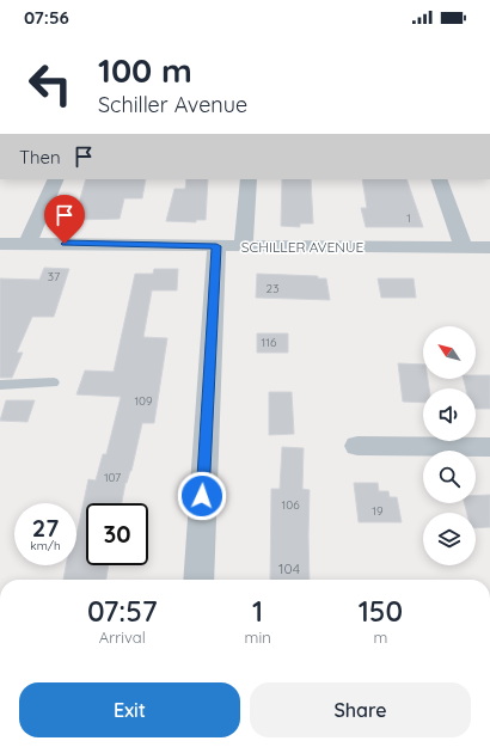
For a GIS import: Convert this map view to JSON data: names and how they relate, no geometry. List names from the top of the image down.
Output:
{
  "streets": {
    "street": ["SCHILLER AVENUE"]
  },
  "house_numbers": [
    "1",
    "37",
    "23",
    "116",
    "109",
    "107",
    "106",
    "19",
    "104"
  ],
  "north": "top left",
  "page": {
    "status": "07:56",
    "turn": ["100 m", "Schiller Avenue"],
    "then": "Then",
    "speed": "27 km/h",
    "limit": "30",
    "eta": [
      "07:57",
      "Arrival",
      "1",
      "min",
      "150",
      "m"
    ],
    "buttons": ["Exit", "Share"]
  }
}
